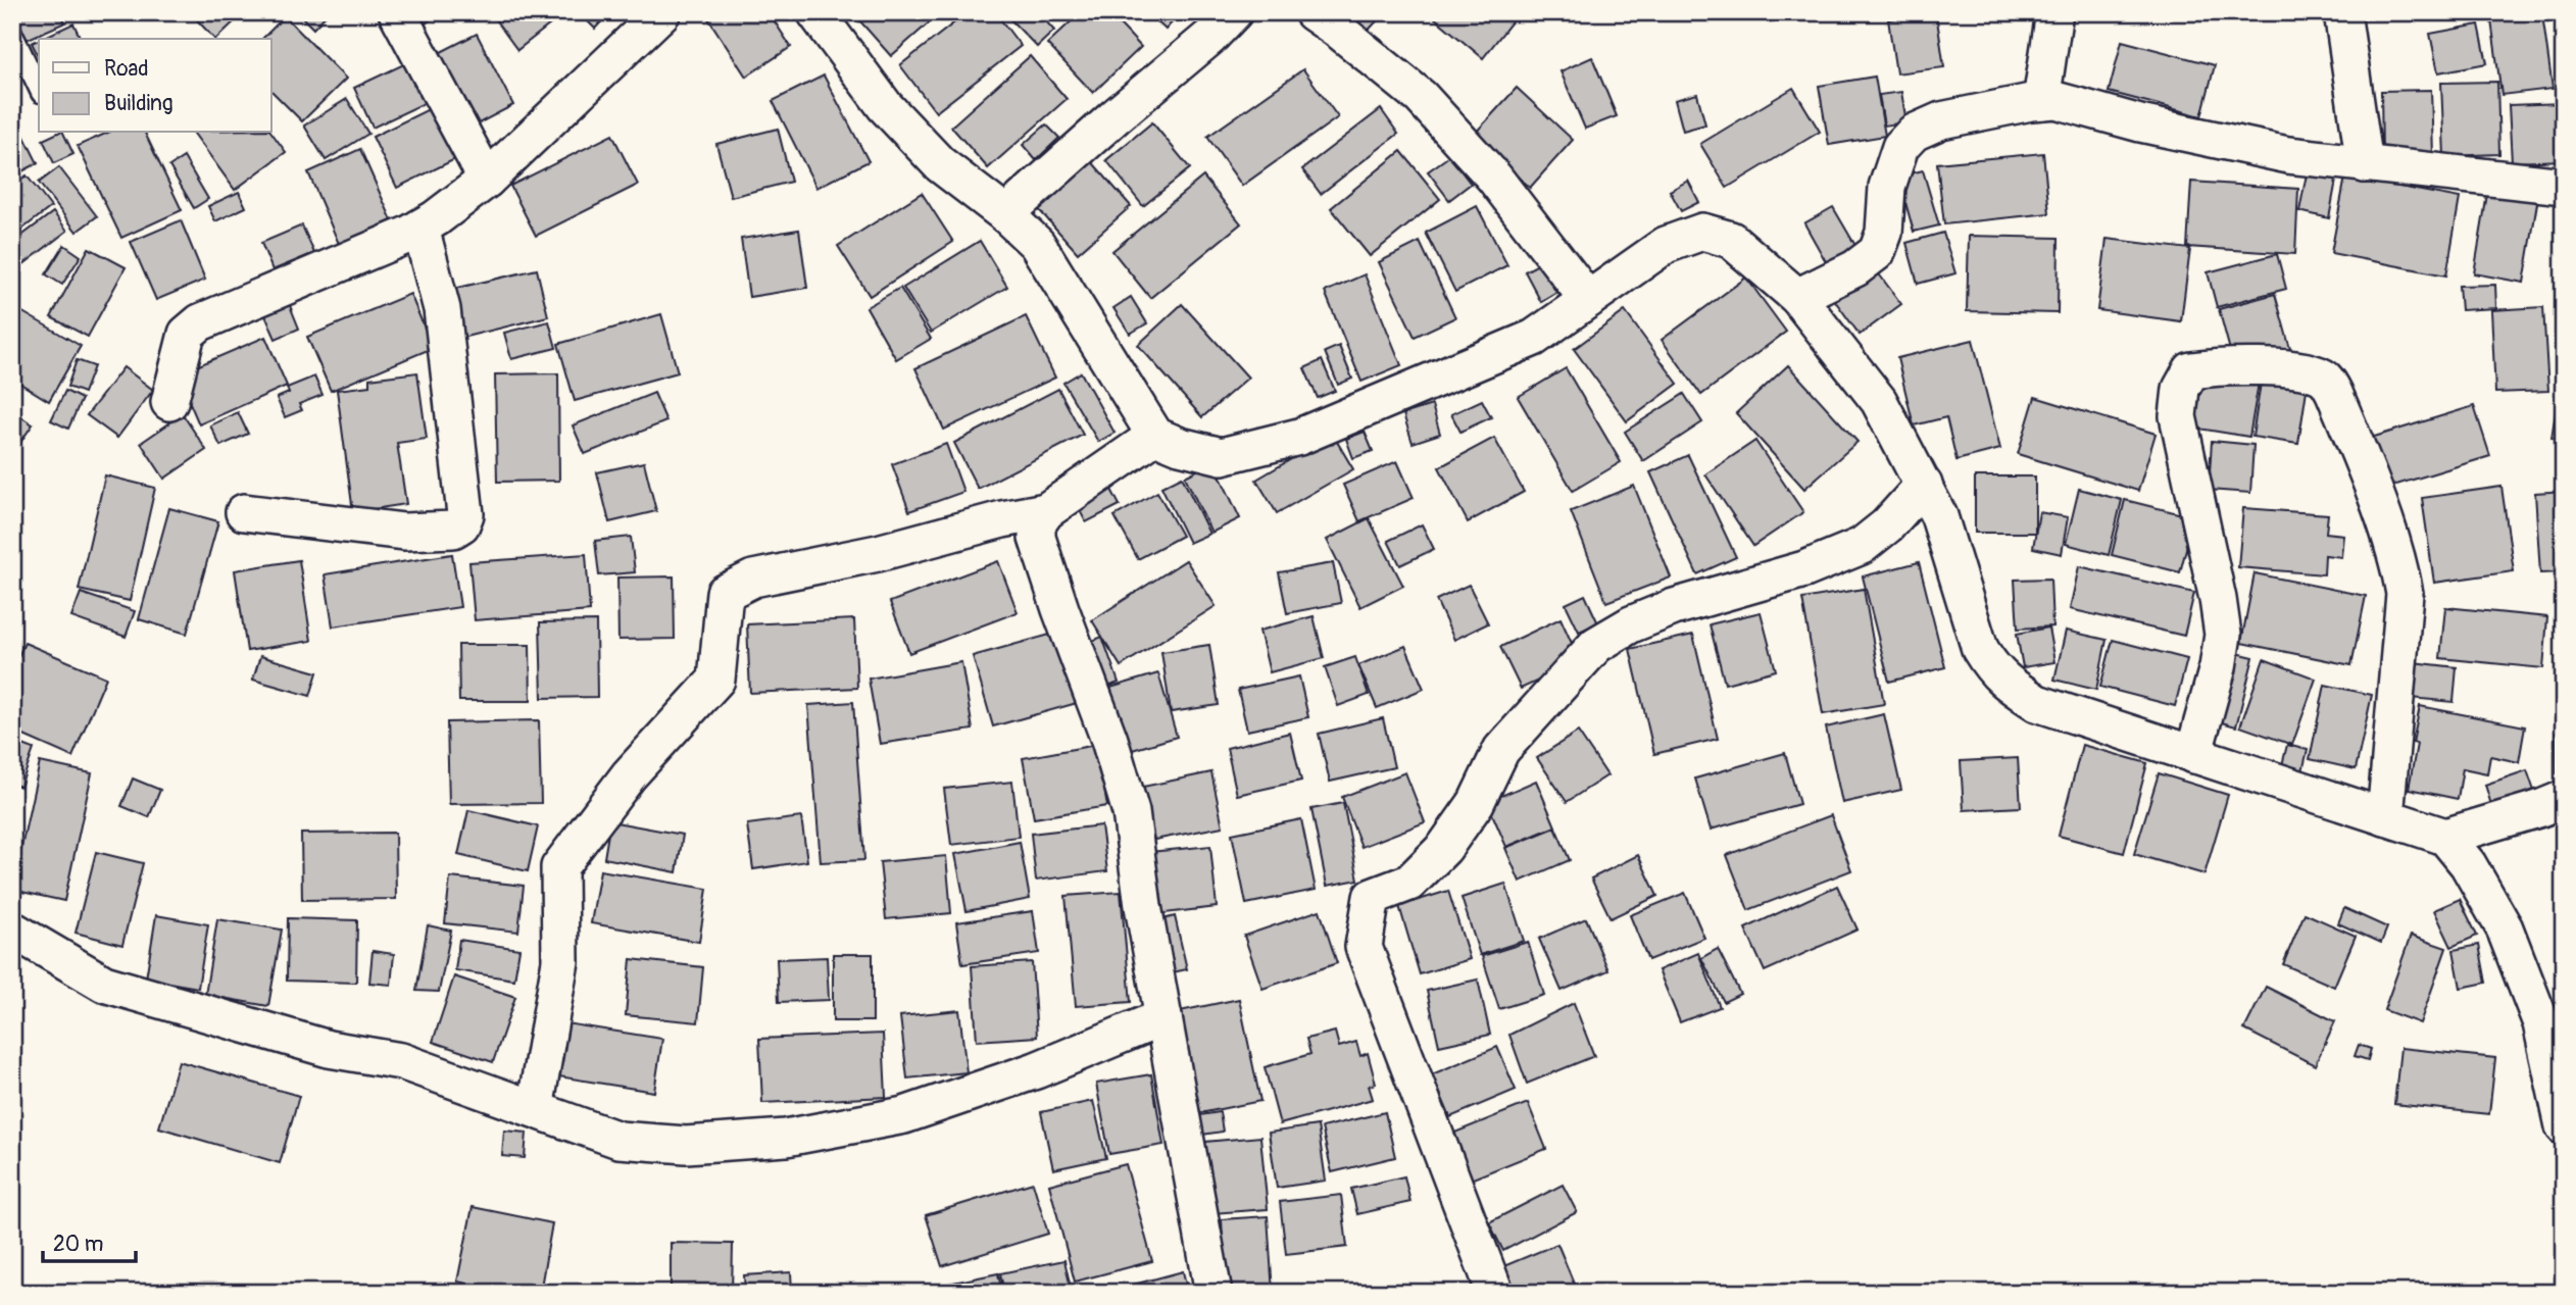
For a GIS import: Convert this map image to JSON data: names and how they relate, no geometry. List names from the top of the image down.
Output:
{
  "legend": ["Road", "Building"],
  "scale_bar": "20 m"
}
